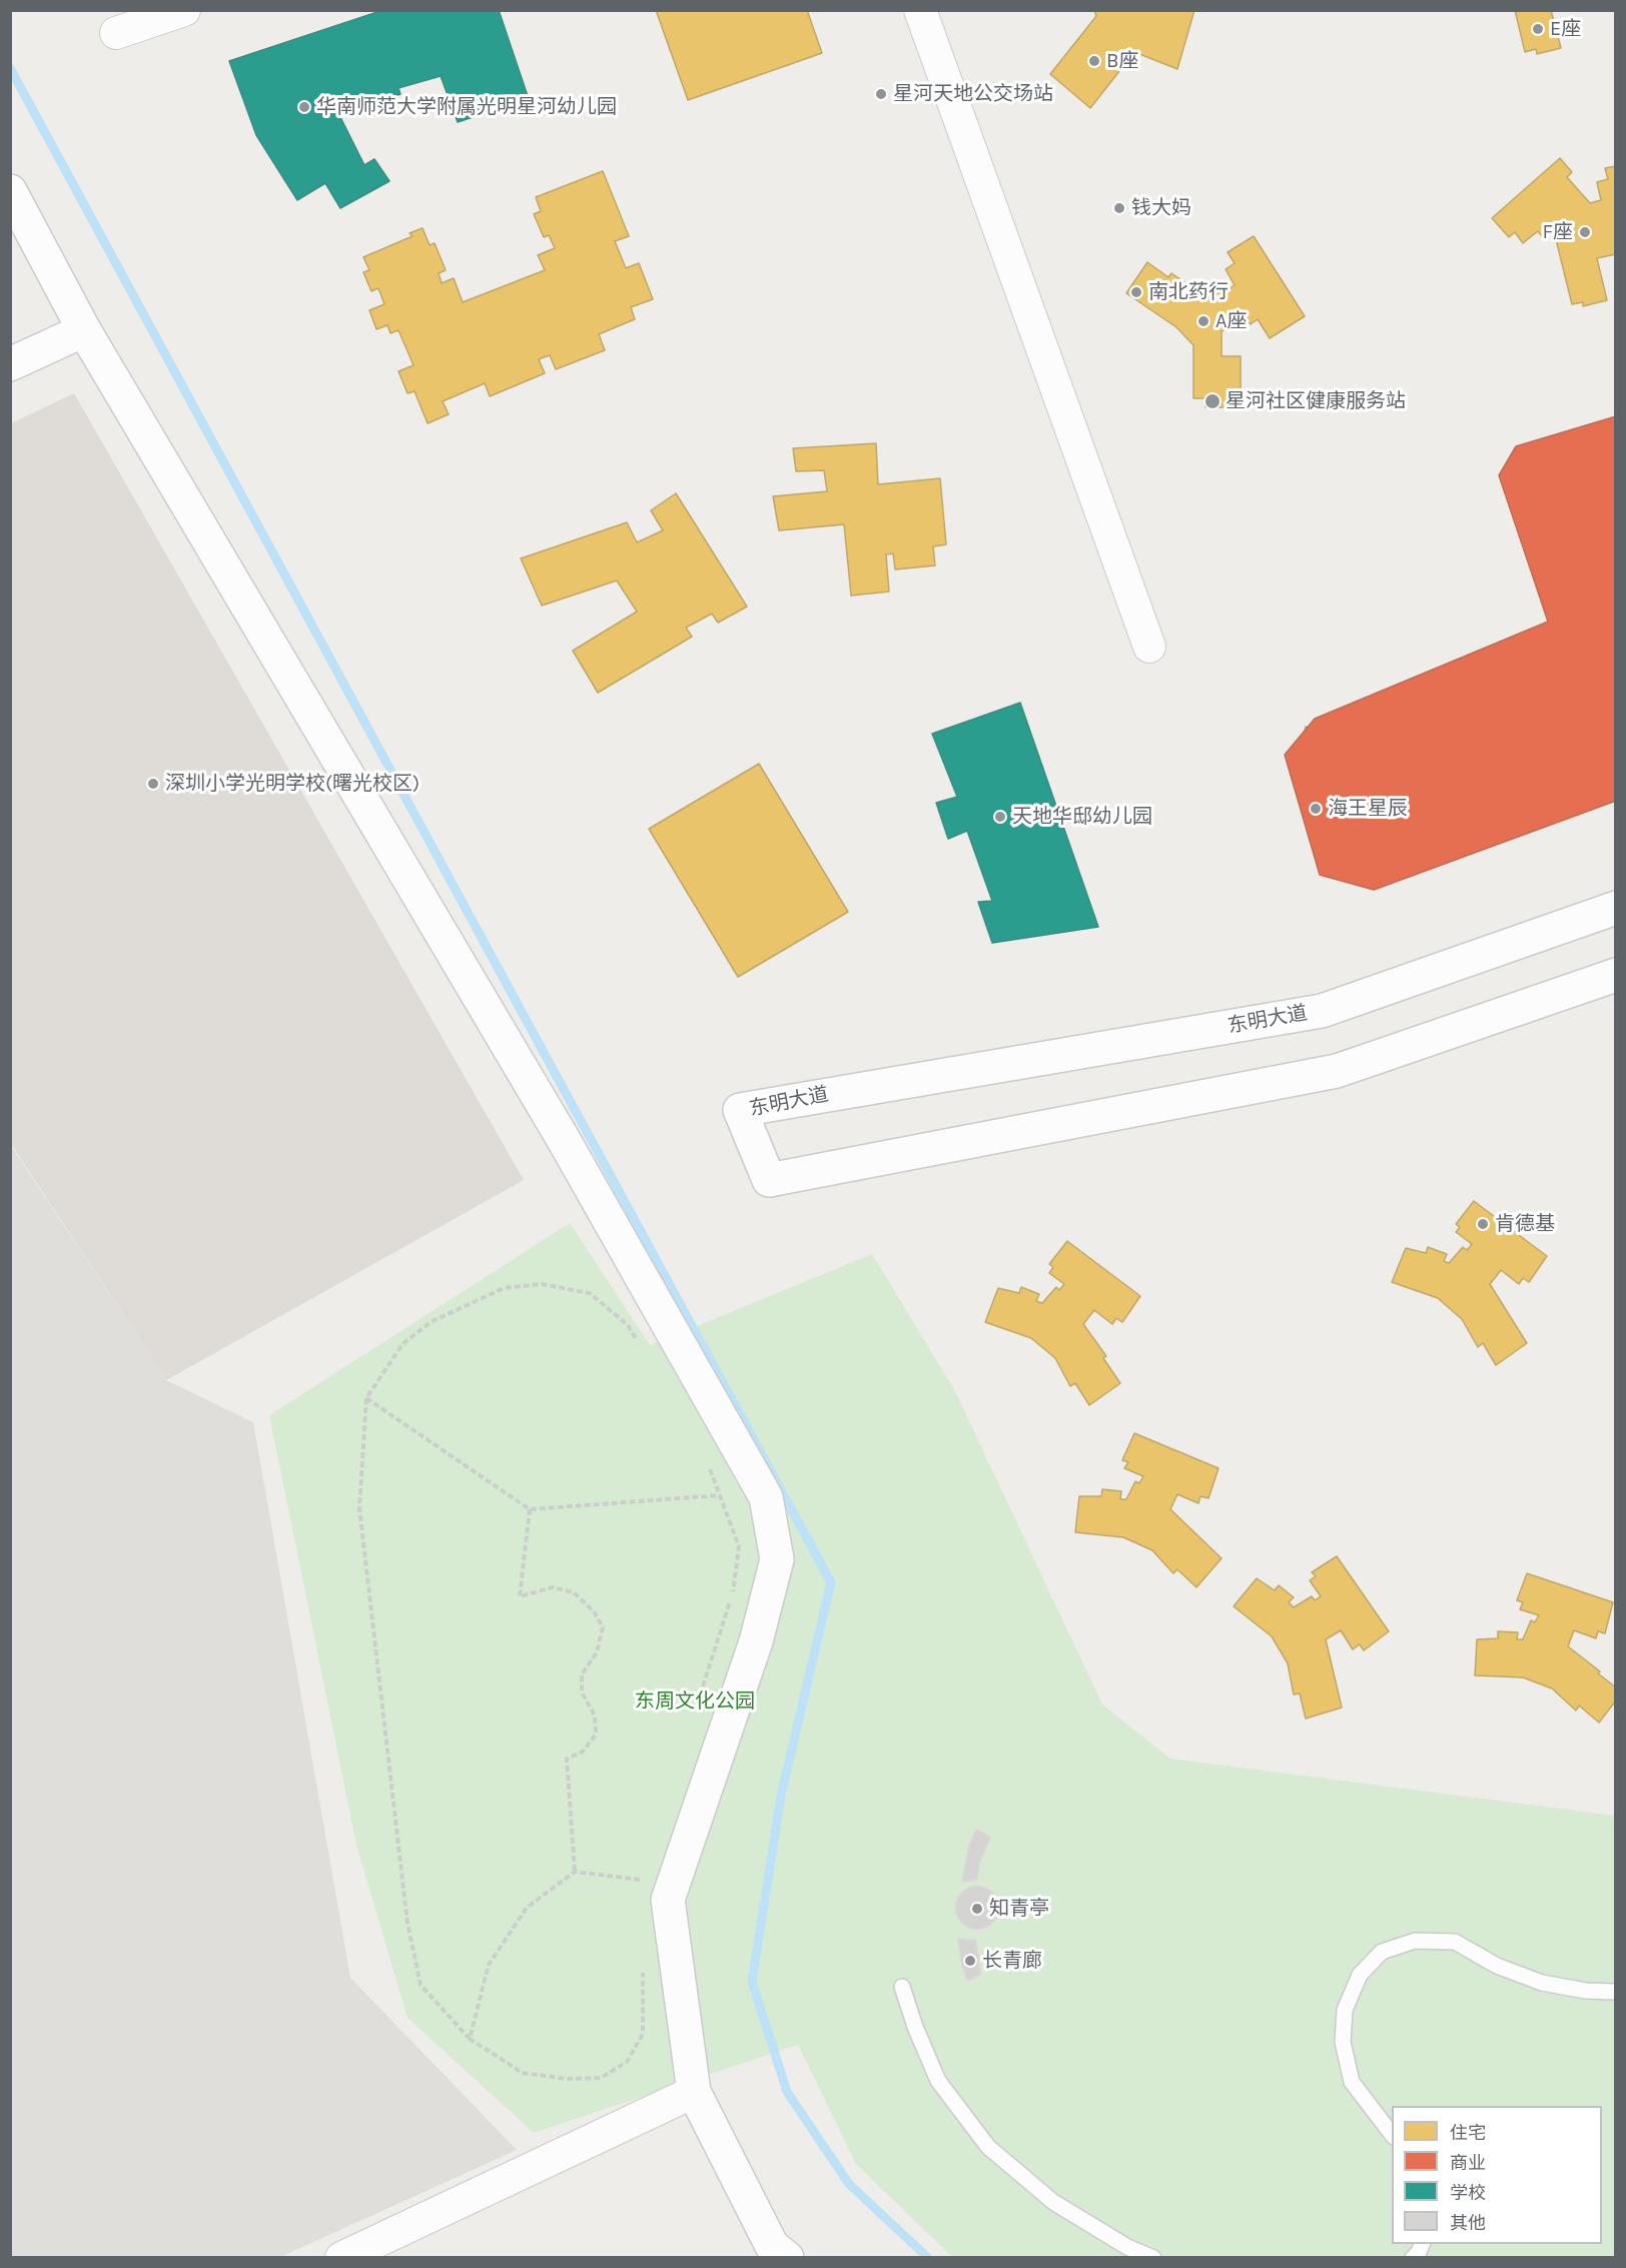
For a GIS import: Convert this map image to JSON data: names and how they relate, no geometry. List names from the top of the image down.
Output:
{
  "streets": {
    "street": ["东明大道"]
  },
  "parks": ["东周文化公园"],
  "places": [
    "E座",
    "B座",
    "星河天地公交场站",
    "华南师范大学附属光明星河幼儿园",
    "钱大妈",
    "F座",
    "南北药行",
    "A座",
    "星河社区健康服务站",
    "深圳小学光明学校(曙光校区)",
    "海王星辰",
    "天地华邸幼儿园",
    "肯德基",
    "知青亭",
    "长青廊"
  ],
  "legend": [
    "住宅",
    "商业",
    "学校",
    "其他"
  ]
}
